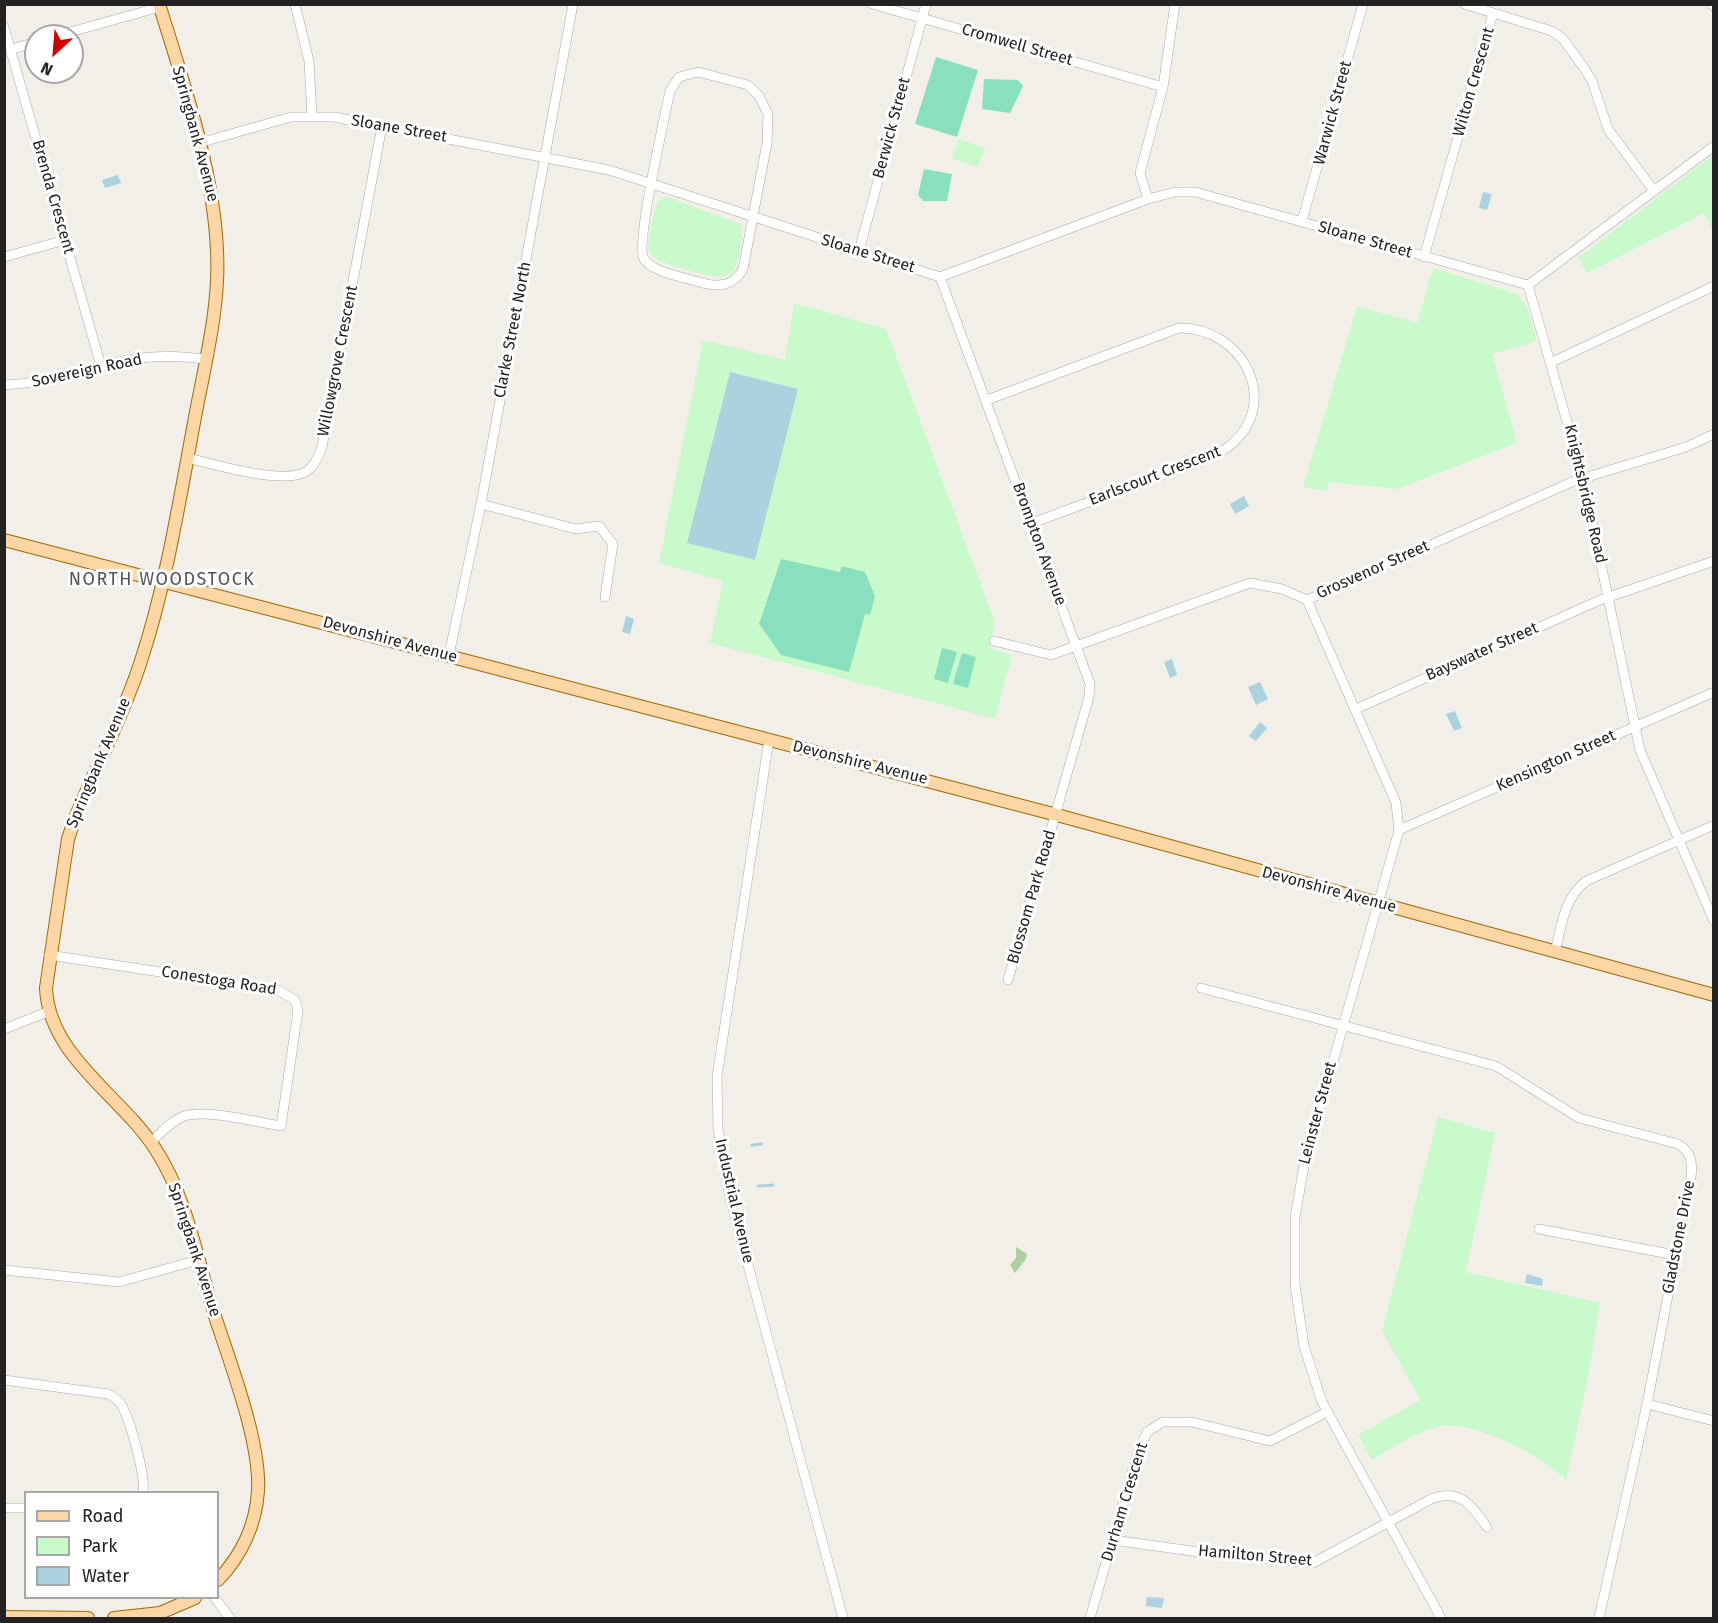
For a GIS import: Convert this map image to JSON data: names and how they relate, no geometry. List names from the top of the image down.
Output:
{
  "streets": {
    "main road": ["Springbank Avenue", "Devonshire Avenue"],
    "street": [
      "Cromwell Street",
      "Wilton Crescent",
      "Warwick Street",
      "Berwick Street",
      "Sloane Street",
      "Brenda Crescent",
      "Clarke Street North",
      "Willowgrove Crescent",
      "Sovereign Road",
      "Earlscourt Crescent",
      "Knightsbridge Road",
      "Brompton Avenue",
      "Grosvenor Street",
      "Bayswater Street",
      "Kensington Street",
      "Blossom Park Road",
      "Conestoga Road",
      "Leinster Street",
      "Industrial Avenue",
      "Gladstone Drive",
      "Durham Crescent",
      "Hamilton Street"
    ]
  },
  "crossings": [
    ["Cromwell Street", "Berwick Street"],
    ["Wilton Crescent", "Sloane Street"],
    ["Warwick Street", "Sloane Street"],
    ["Berwick Street", "Sloane Street"],
    ["Sloane Street", "Springbank Avenue"],
    ["Sloane Street", "Clarke Street North"],
    ["Sloane Street", "Willowgrove Crescent"],
    ["Sloane Street", "Knightsbridge Road"],
    ["Sloane Street", "Brompton Avenue"],
    ["Springbank Avenue", "Willowgrove Crescent"],
    ["Springbank Avenue", "Sovereign Road"],
    ["Springbank Avenue", "Devonshire Avenue"],
    ["Springbank Avenue", "Conestoga Road"],
    ["Brenda Crescent", "Sovereign Road"],
    ["Clarke Street North", "Devonshire Avenue"],
    ["Earlscourt Crescent", "Brompton Avenue"],
    ["Knightsbridge Road", "Grosvenor Street"],
    ["Knightsbridge Road", "Bayswater Street"],
    ["Knightsbridge Road", "Kensington Street"],
    ["Brompton Avenue", "Grosvenor Street"],
    ["Brompton Avenue", "Devonshire Avenue"],
    ["Brompton Avenue", "Blossom Park Road"],
    ["Grosvenor Street", "Leinster Street"],
    ["Devonshire Avenue", "Blossom Park Road"],
    ["Devonshire Avenue", "Leinster Street"],
    ["Devonshire Avenue", "Industrial Avenue"],
    ["Bayswater Street", "Leinster Street"],
    ["Kensington Street", "Leinster Street"],
    ["Leinster Street", "Gladstone Drive"],
    ["Leinster Street", "Durham Crescent"],
    ["Leinster Street", "Hamilton Street"],
    ["Durham Crescent", "Hamilton Street"]
  ],
  "districts": ["NORTH WOODSTOCK"],
  "legend": ["Road", "Park", "Water"],
  "north": "bottom left"
}
